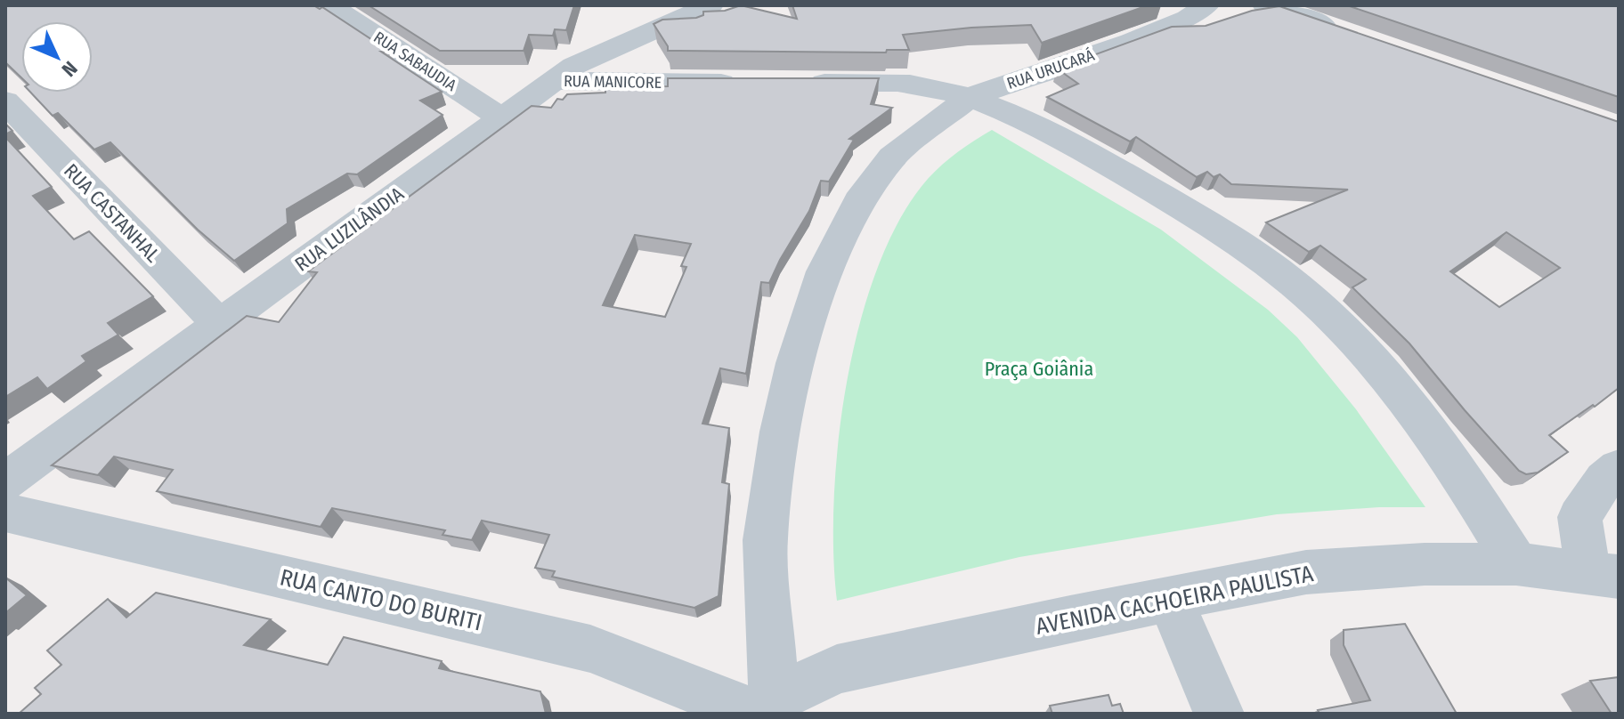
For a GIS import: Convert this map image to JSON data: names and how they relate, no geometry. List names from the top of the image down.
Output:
{
  "streets": {
    "street": [
      "RUA SABAUDIA",
      "RUA URUCARÁ",
      "RUA MANICORE",
      "RUA CASTANHAL",
      "RUA LUZILÂNDIA",
      "RUA CANTO DO BURITI",
      "AVENIDA CACHOEIRA PAULISTA"
    ]
  },
  "crossings": [
    ["RUA SABAUDIA", "RUA LUZILÂNDIA"],
    ["RUA MANICORE", "RUA LUZILÂNDIA"],
    ["RUA CASTANHAL", "RUA LUZILÂNDIA"],
    ["RUA CANTO DO BURITI", "AVENIDA CACHOEIRA PAULISTA"]
  ],
  "parks": ["Praça Goiânia"],
  "north": "bottom right"
}
